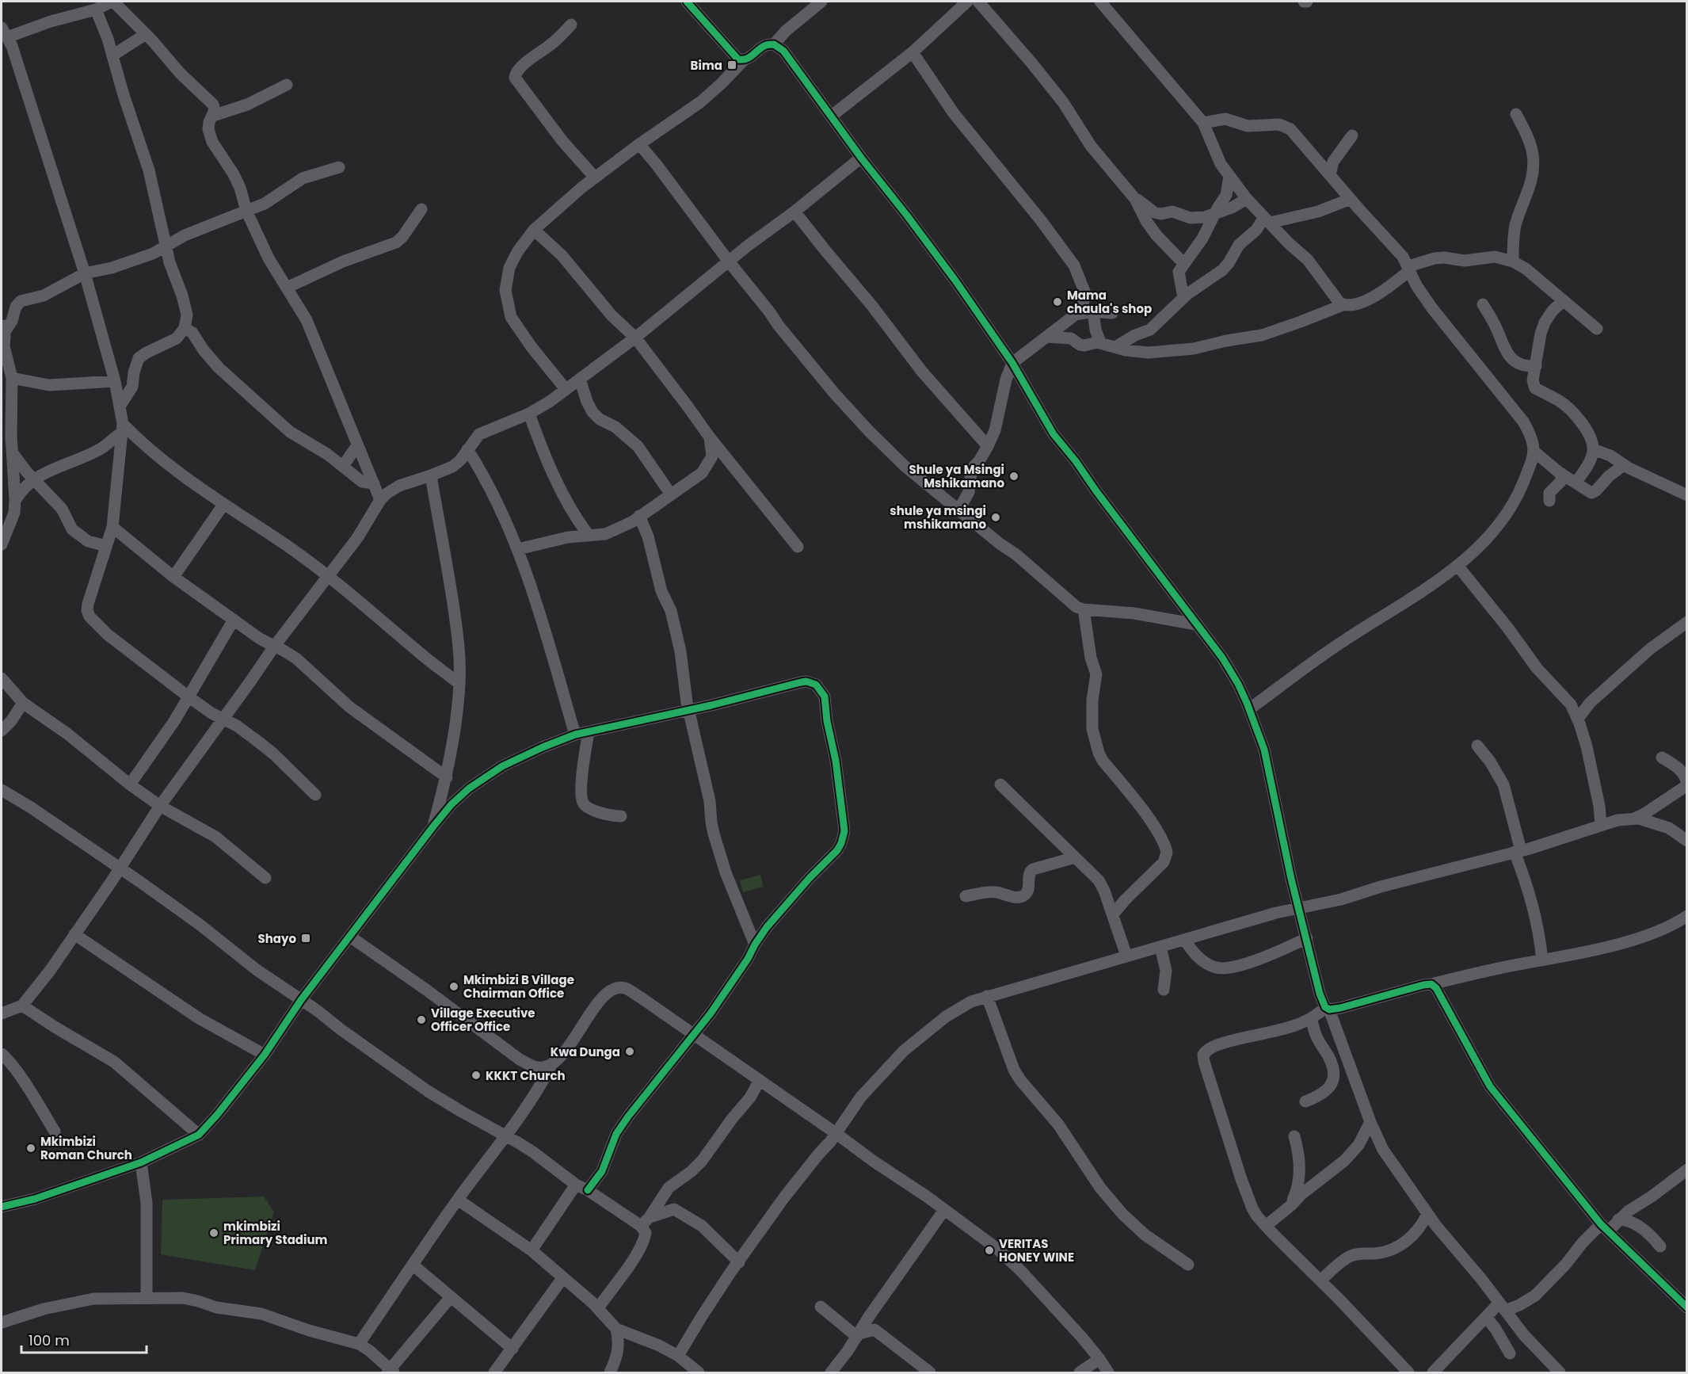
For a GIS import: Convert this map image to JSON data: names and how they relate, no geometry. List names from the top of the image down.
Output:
{
  "places": {
    "transit": ["Bima", "Shayo"],
    "other": [
      "Mama chaula's shop",
      "Shule ya Msingi Mshikamano",
      "shule ya msingi mshikamano",
      "Mkimbizi B Village Chairman Office",
      "Village Executive Officer Office",
      "Kwa Dunga",
      "KKKT Church",
      "Mkimbizi Roman Church",
      "mkimbizi Primary Stadium",
      "VERITAS HONEY WINE"
    ]
  },
  "scale_bar": "100 m"
}
